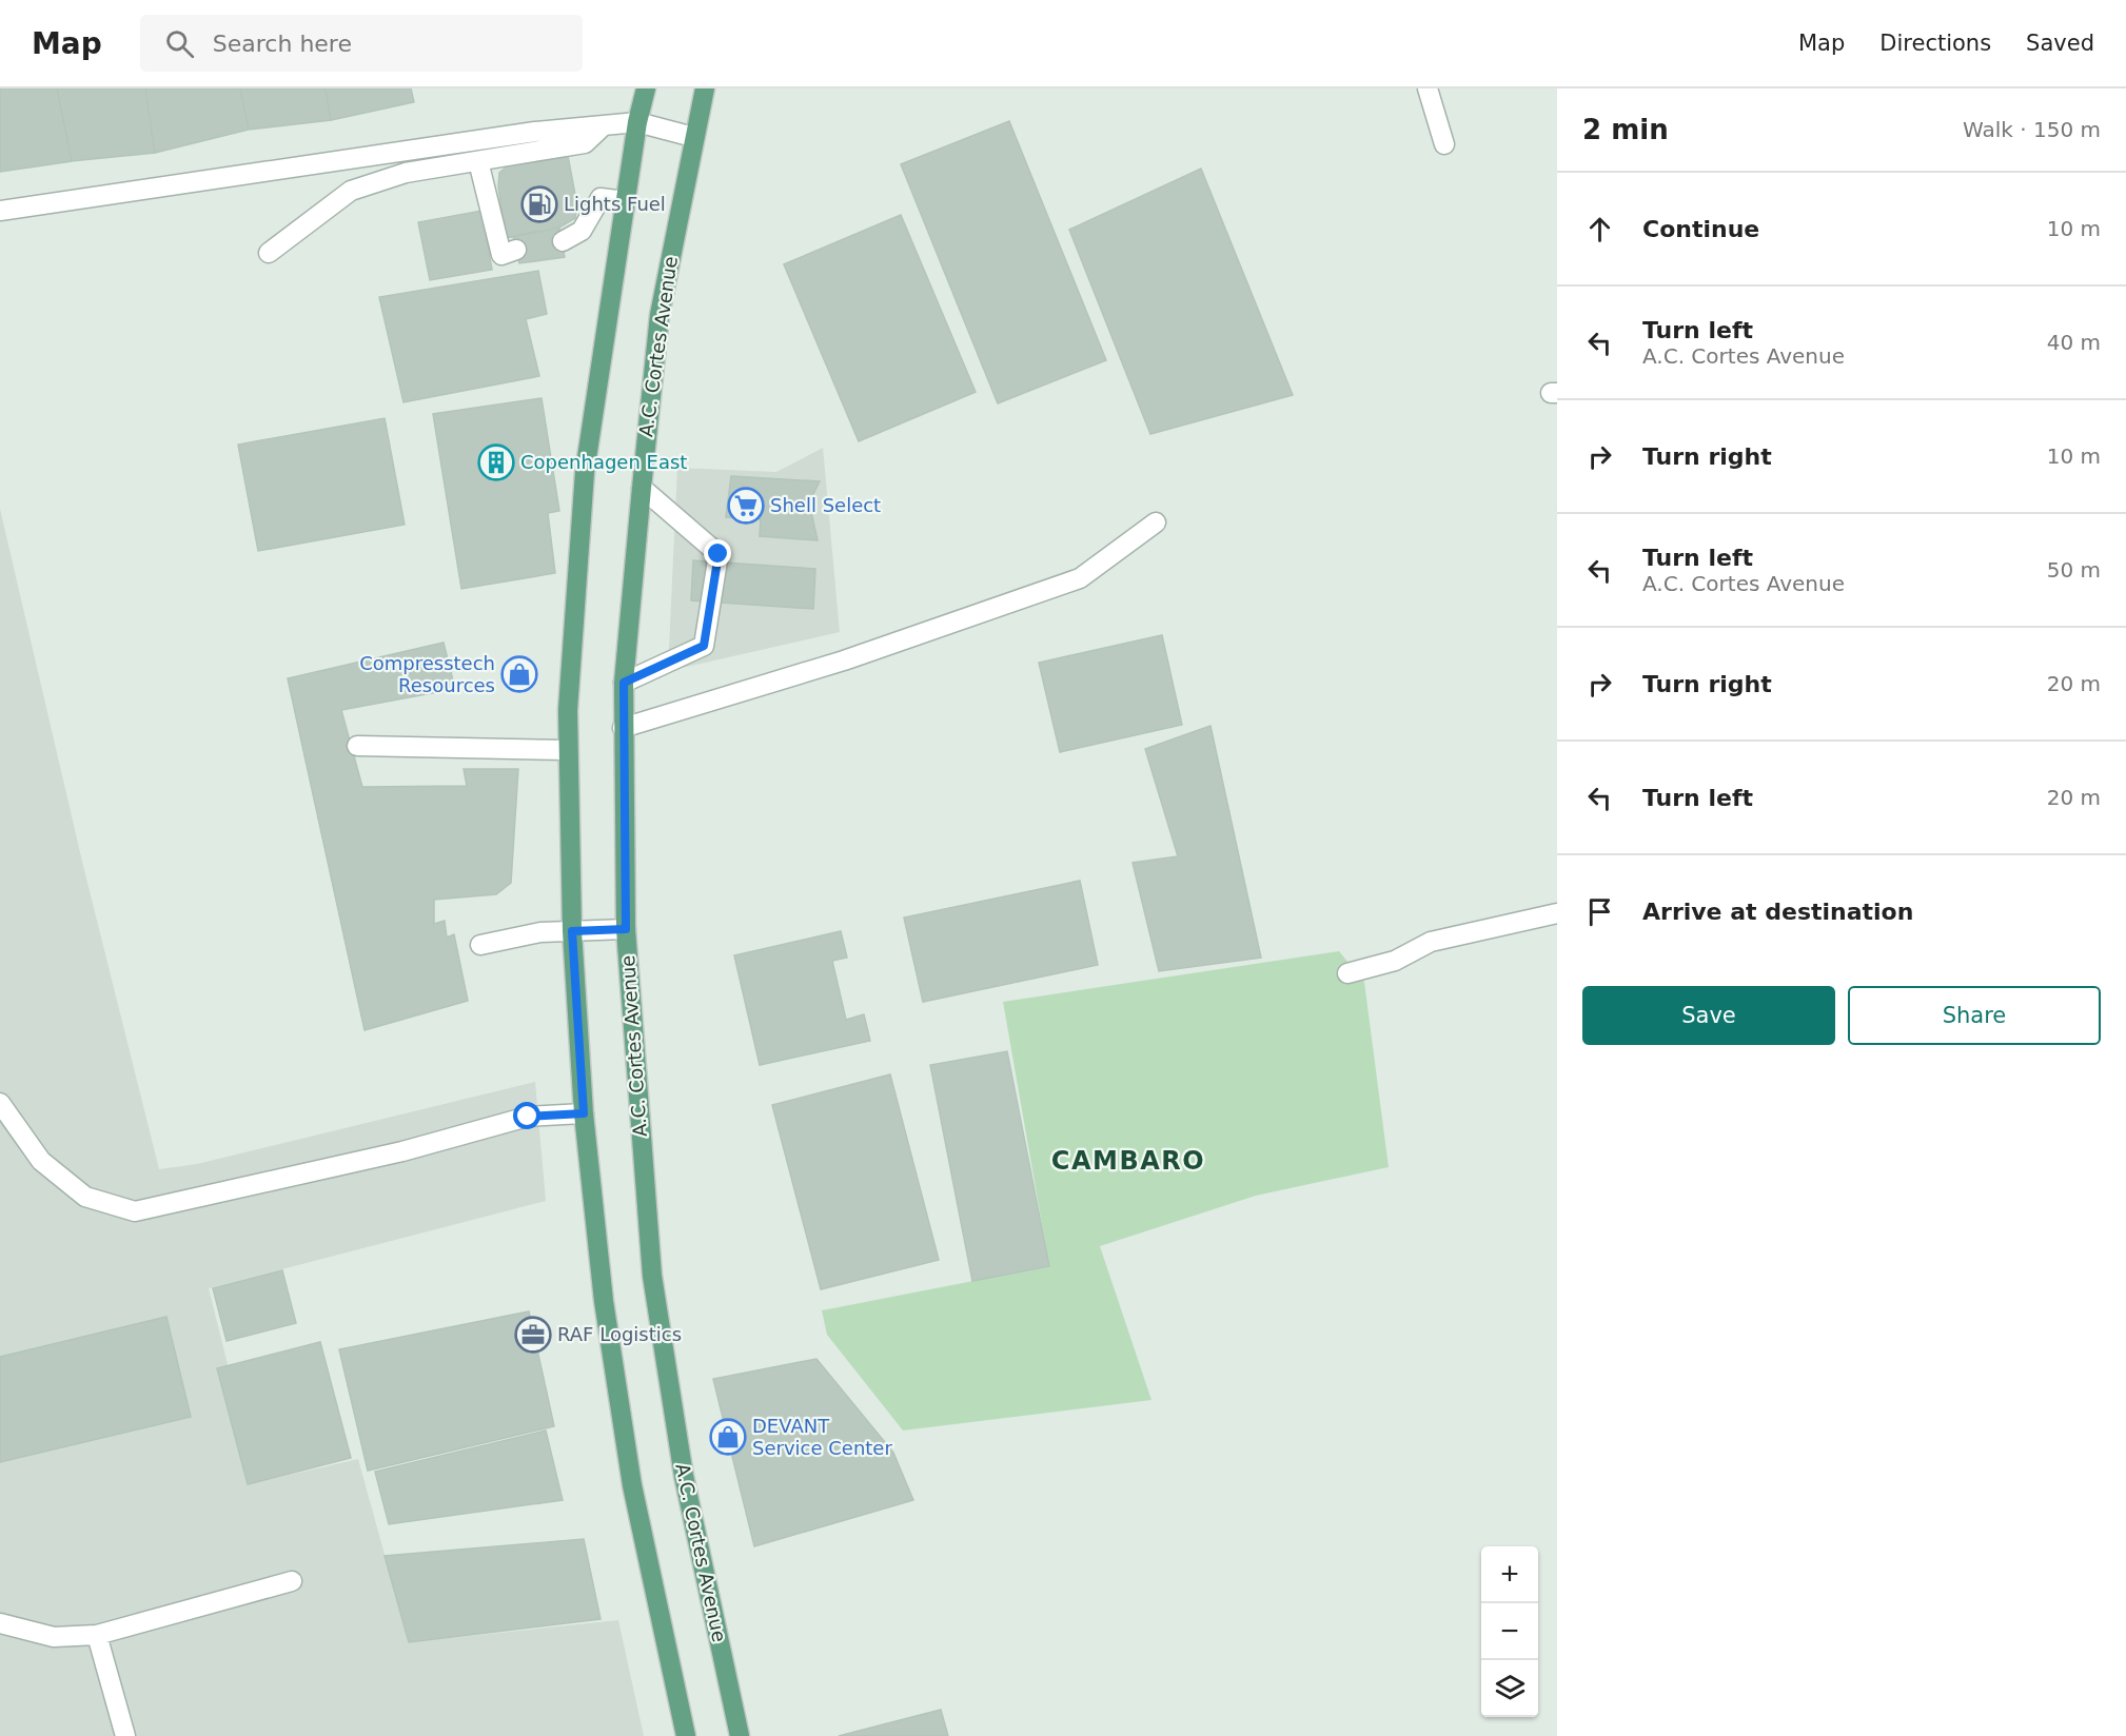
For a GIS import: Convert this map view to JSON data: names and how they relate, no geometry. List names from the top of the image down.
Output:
{
  "streets": {
    "main road": ["A.C. Cortes Avenue"]
  },
  "districts": ["CAMBARO"],
  "places": {
    "fuel station": ["Lights Fuel"],
    "building": ["Copenhagen East"],
    "supermarket": ["Shell Select"],
    "shop": ["Compresstech Resources", "DEVANT Service Center"],
    "office": ["RAF Logistics"]
  },
  "page": {
    "header": "Map",
    "search": "Search here",
    "nav": ["Map", "Directions", "Saved"],
    "heading": ["2 min", "Walk · 150 m"],
    "list": [
      ["Continue", "10 m"],
      ["Turn left", "A.C. Cortes Avenue", "40 m"],
      ["Turn right", "10 m"],
      ["Turn left", "A.C. Cortes Avenue", "50 m"],
      ["Turn right", "20 m"],
      ["Turn left", "20 m"],
      "Arrive at destination"
    ],
    "buttons": ["Save", "Share"],
    "map_buttons": ["+", "−"]
  }
}
